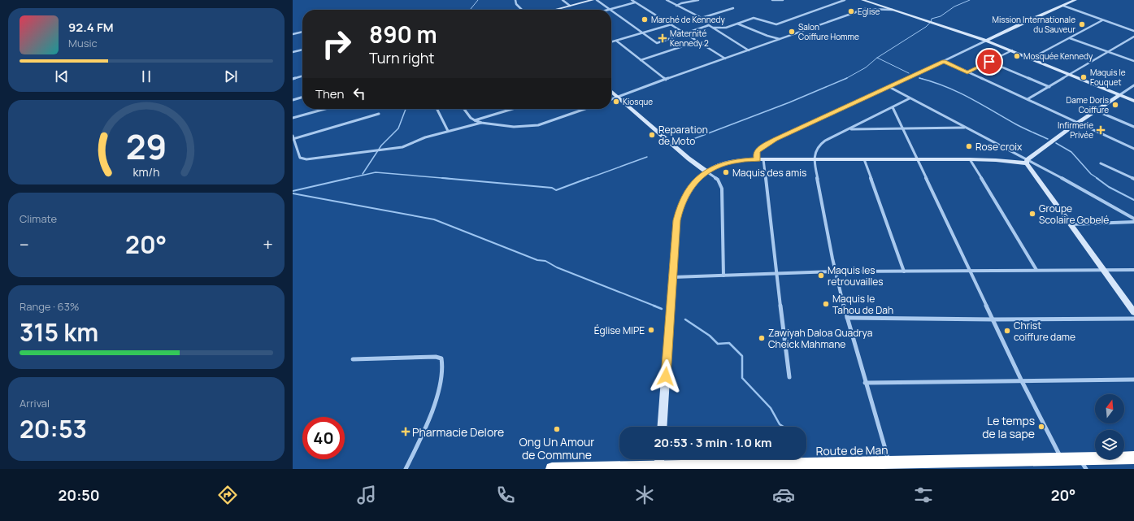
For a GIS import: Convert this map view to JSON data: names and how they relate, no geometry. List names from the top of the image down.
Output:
{
  "streets": {
    "highway": ["Route de Man"]
  },
  "places": {
    "other": [
      "Eglise",
      "Marché de Kennedy",
      "Mission Internationale du Sauveur",
      "Salon Coiffure Homme",
      "Mosquée Kennedy",
      "Maquis le Fouquet",
      "Kiosque",
      "Dame Doris Coiffure",
      "Reparation de Moto",
      "Rose croix",
      "Maquis des amis",
      "Groupe Scolaire Gobelé",
      "Maquis les retrouvailles",
      "Maquis le Tahou de Dah",
      "Église MIPE",
      "Christ coiffure dame",
      "Zawiyah Daloa Quadrya Cheick Mahmane",
      "Le temps de la sape",
      "Ong Un Amour de Commune"
    ],
    "health": ["Maternité Kennedy 2", "Infirmerie Privée", "Pharmacie Delore"]
  },
  "north": "top",
  "page": {
    "turn": ["890 m", "Turn right"],
    "song": ["92.4 FM", "Music"],
    "then": "Then",
    "tile": [
      "Climate",
      ["Range · 63%", "315 km"],
      ["Arrival", "20:53"]
    ],
    "heat": ["−", "20°", "+"],
    "limit": "40",
    "trip": "20:53 · 3 min · 1.0 km",
    "tabs": ["20:50", "20°"],
    "gauge": ["29", "km/h"]
  }
}
